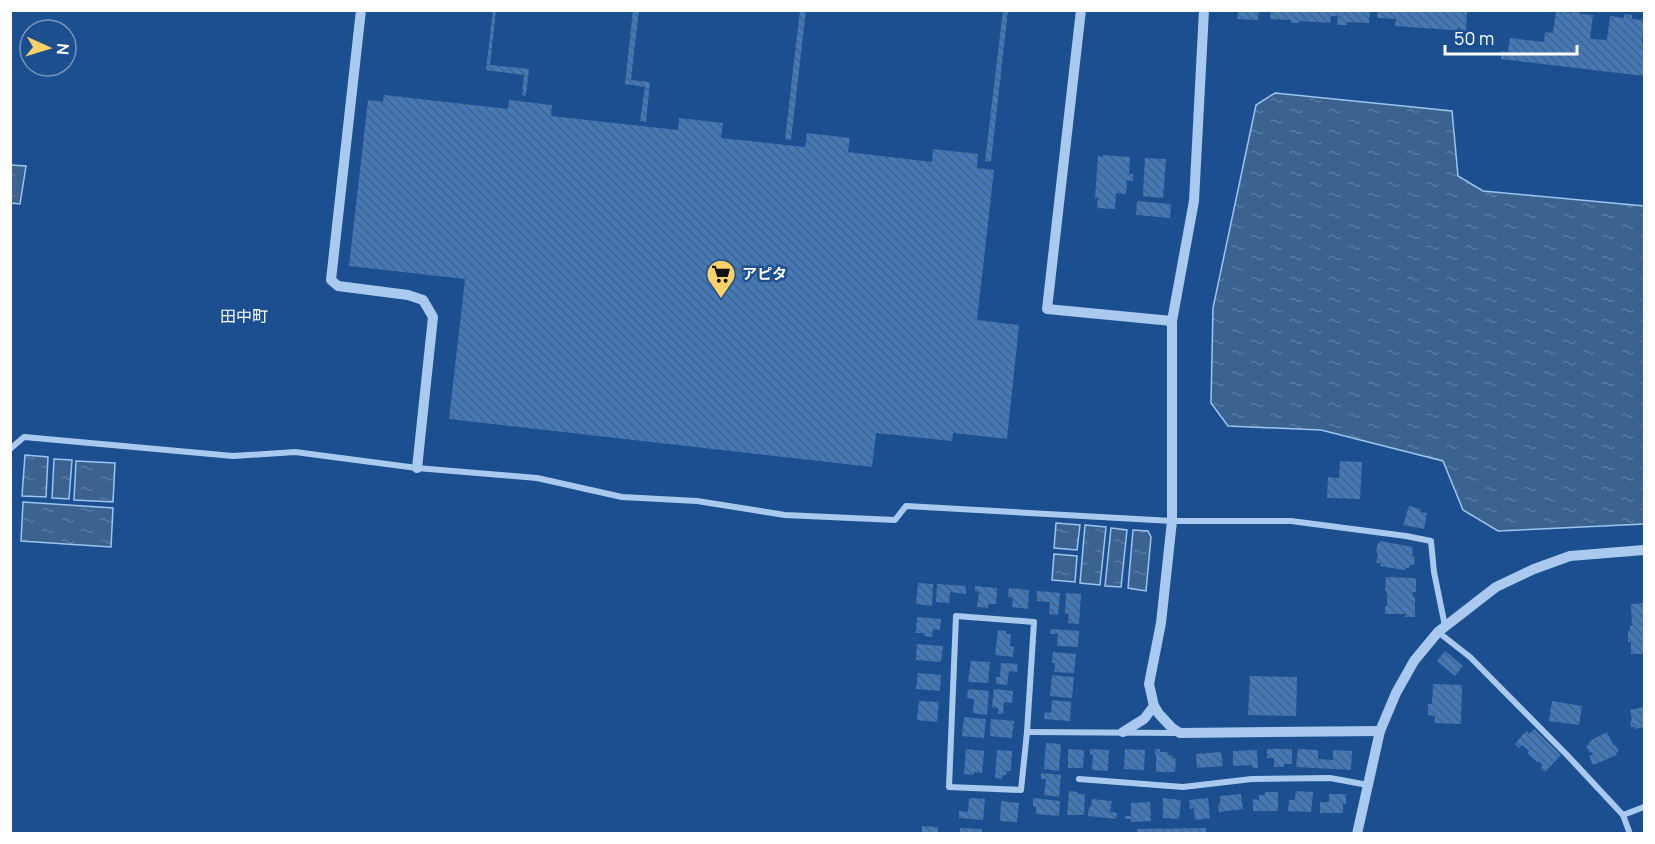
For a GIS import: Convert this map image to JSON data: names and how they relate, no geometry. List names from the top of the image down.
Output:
{
  "districts": ["田中町"],
  "places": {
    "supermarket": ["アピタ"]
  },
  "scale_bar": "50 m",
  "north": "right"
}
